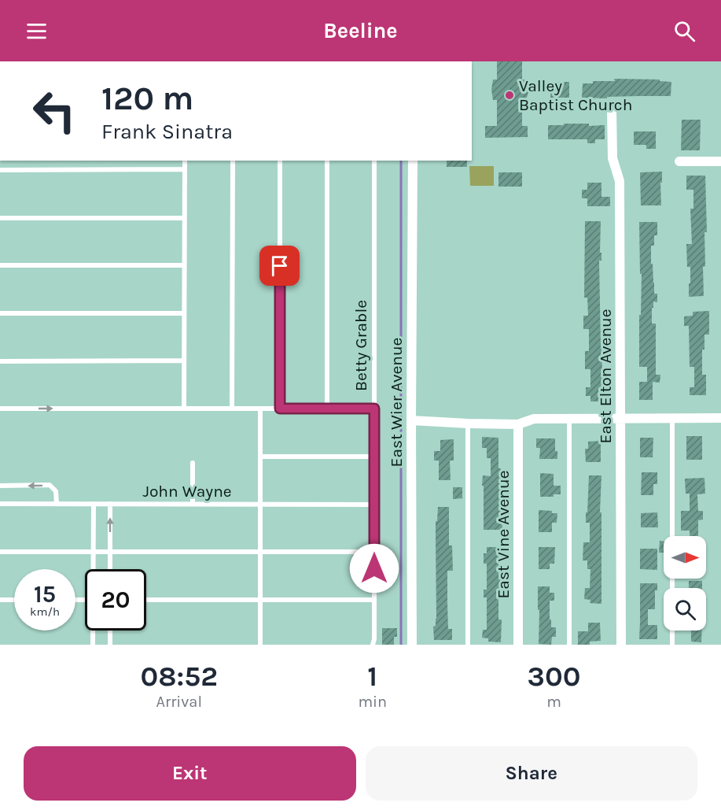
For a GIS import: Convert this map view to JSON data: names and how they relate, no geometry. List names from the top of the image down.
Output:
{
  "streets": {
    "street": ["East Elton Avenue", "East Wier Avenue", "East Vine Avenue"],
    "lane": ["Betty Grable", "John Wayne"]
  },
  "crossings": [
    ["Betty Grable", "John Wayne"]
  ],
  "places": ["Valley Baptist Church"],
  "north": "right",
  "page": {
    "header": "Beeline",
    "turn": ["120 m", "Frank Sinatra"],
    "speed": "15 km/h",
    "limit": "20",
    "eta": [
      "08:52",
      "Arrival",
      "1",
      "min",
      "300",
      "m"
    ],
    "buttons": ["Exit", "Share"]
  }
}
